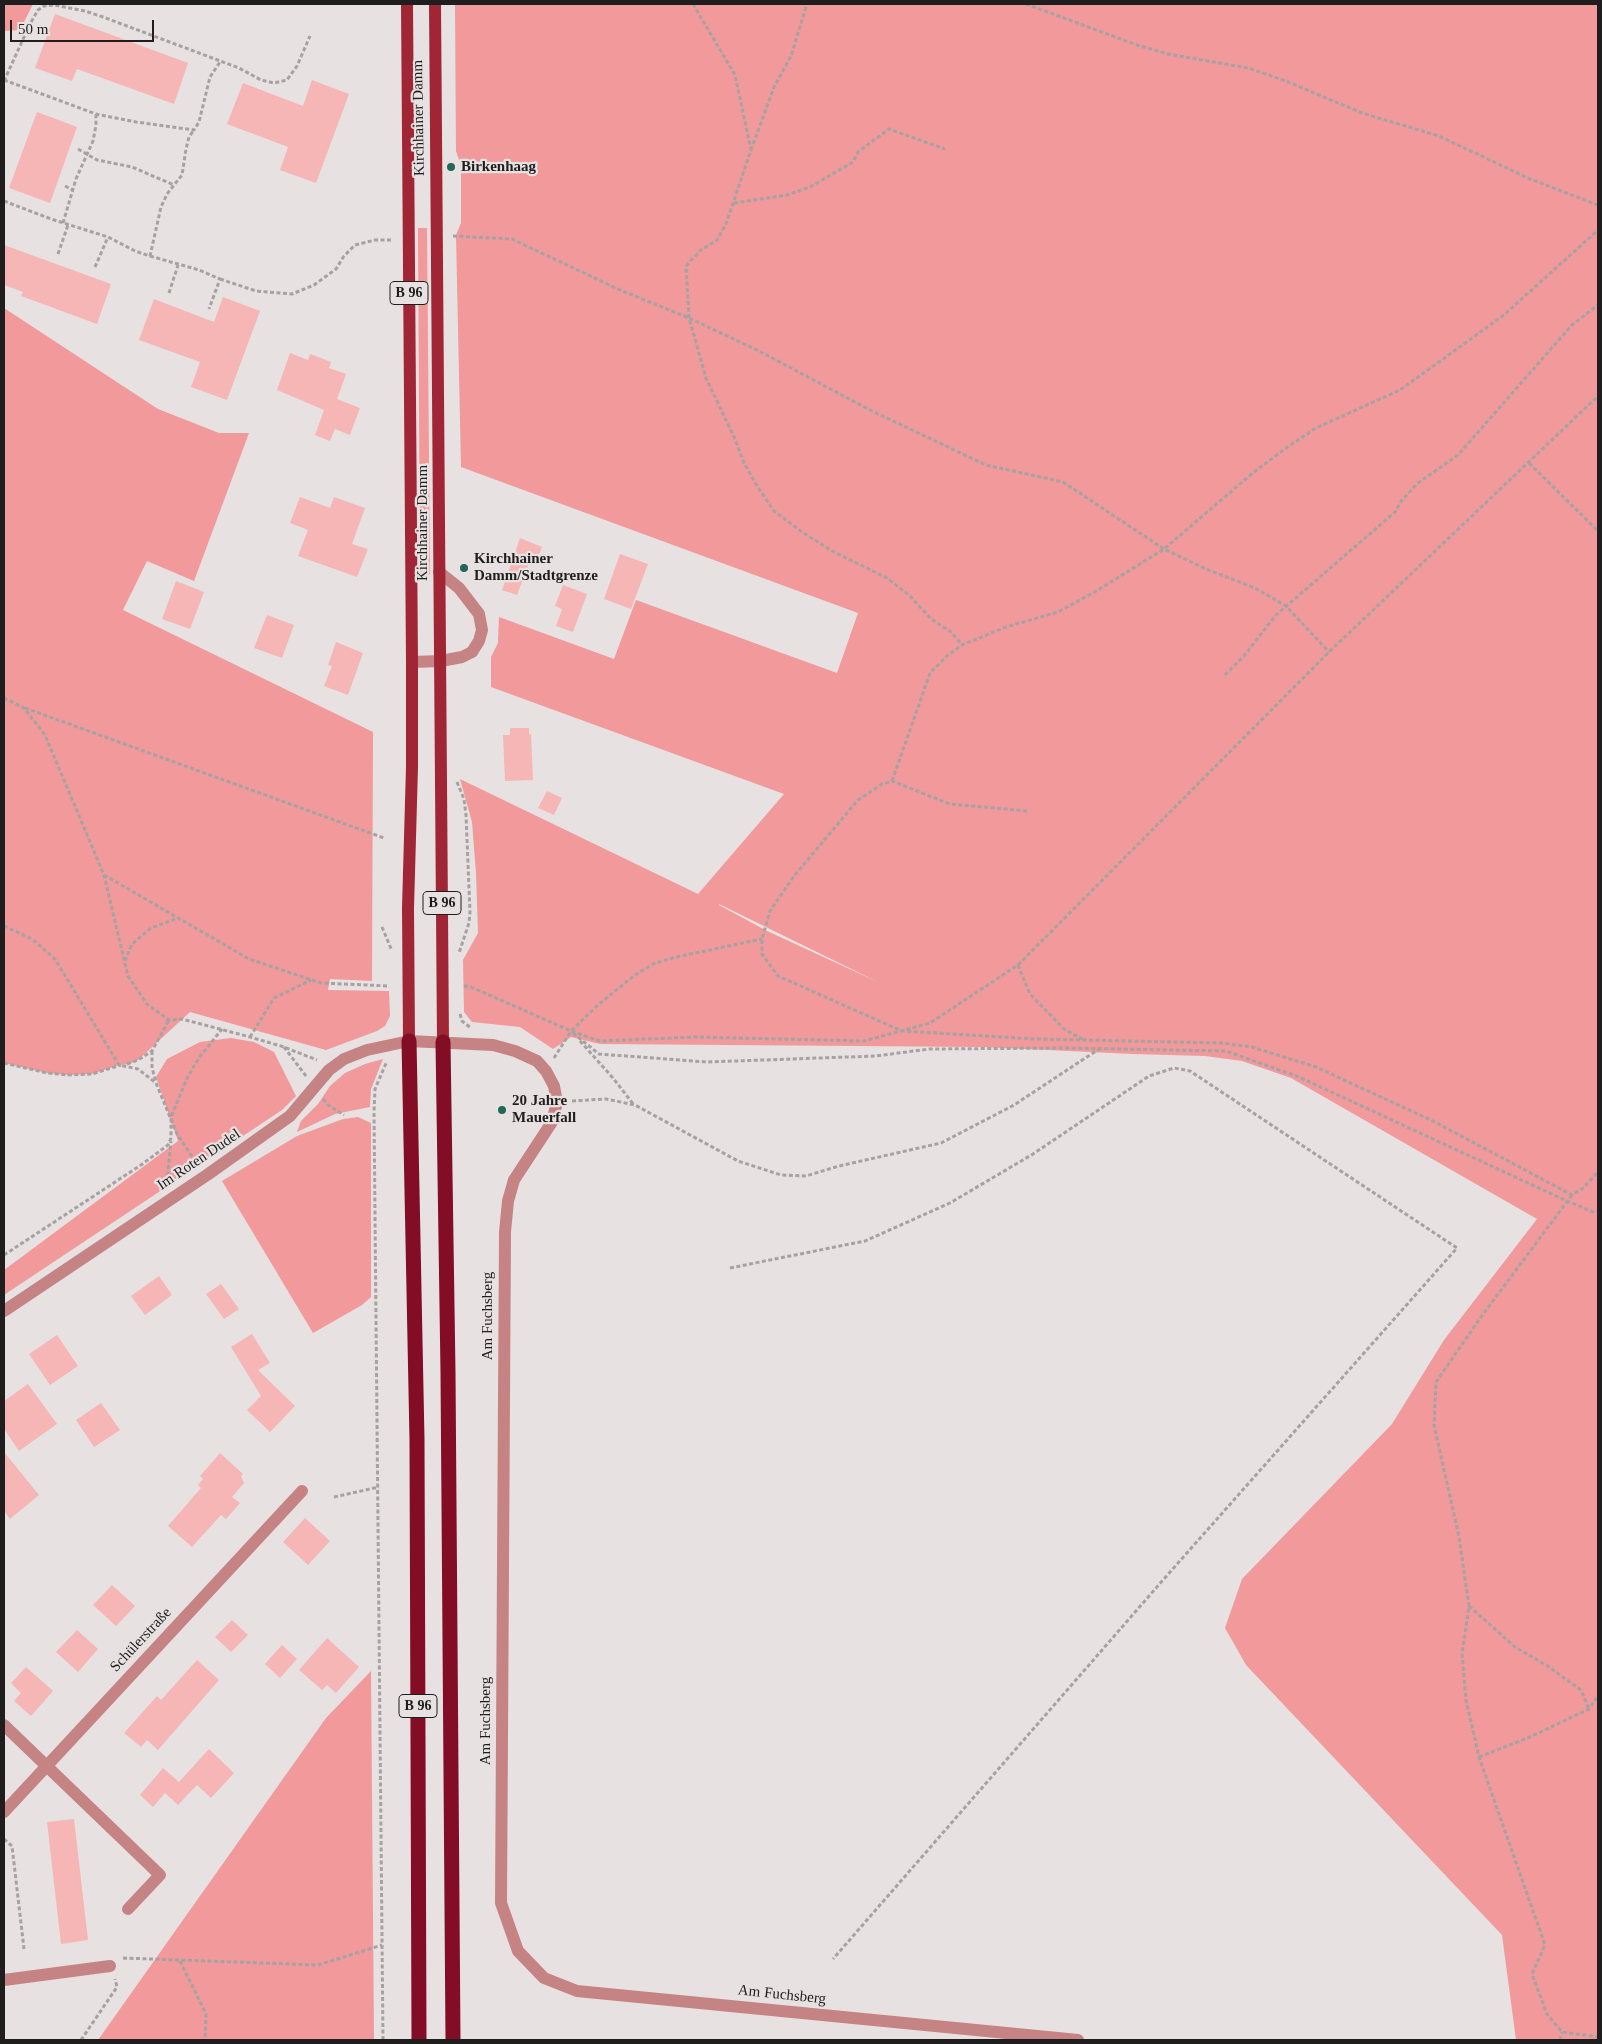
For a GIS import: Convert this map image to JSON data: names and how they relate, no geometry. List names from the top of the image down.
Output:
{
  "streets": {
    "highway": ["B 96"],
    "main road": ["Kirchhainer Damm"],
    "street": ["Im Roten Dudel", "Am Fuchsberg", "Schülerstraße"]
  },
  "crossings": [
    ["Kirchhainer Damm", "B 96"],
    ["Kirchhainer Damm", "Im Roten Dudel"],
    ["B 96", "Im Roten Dudel"]
  ],
  "places": ["Birkenhaag", "Kirchhainer Damm/Stadtgrenze", "20 Jahre Mauerfall"],
  "scale_bar": "50 m"
}
